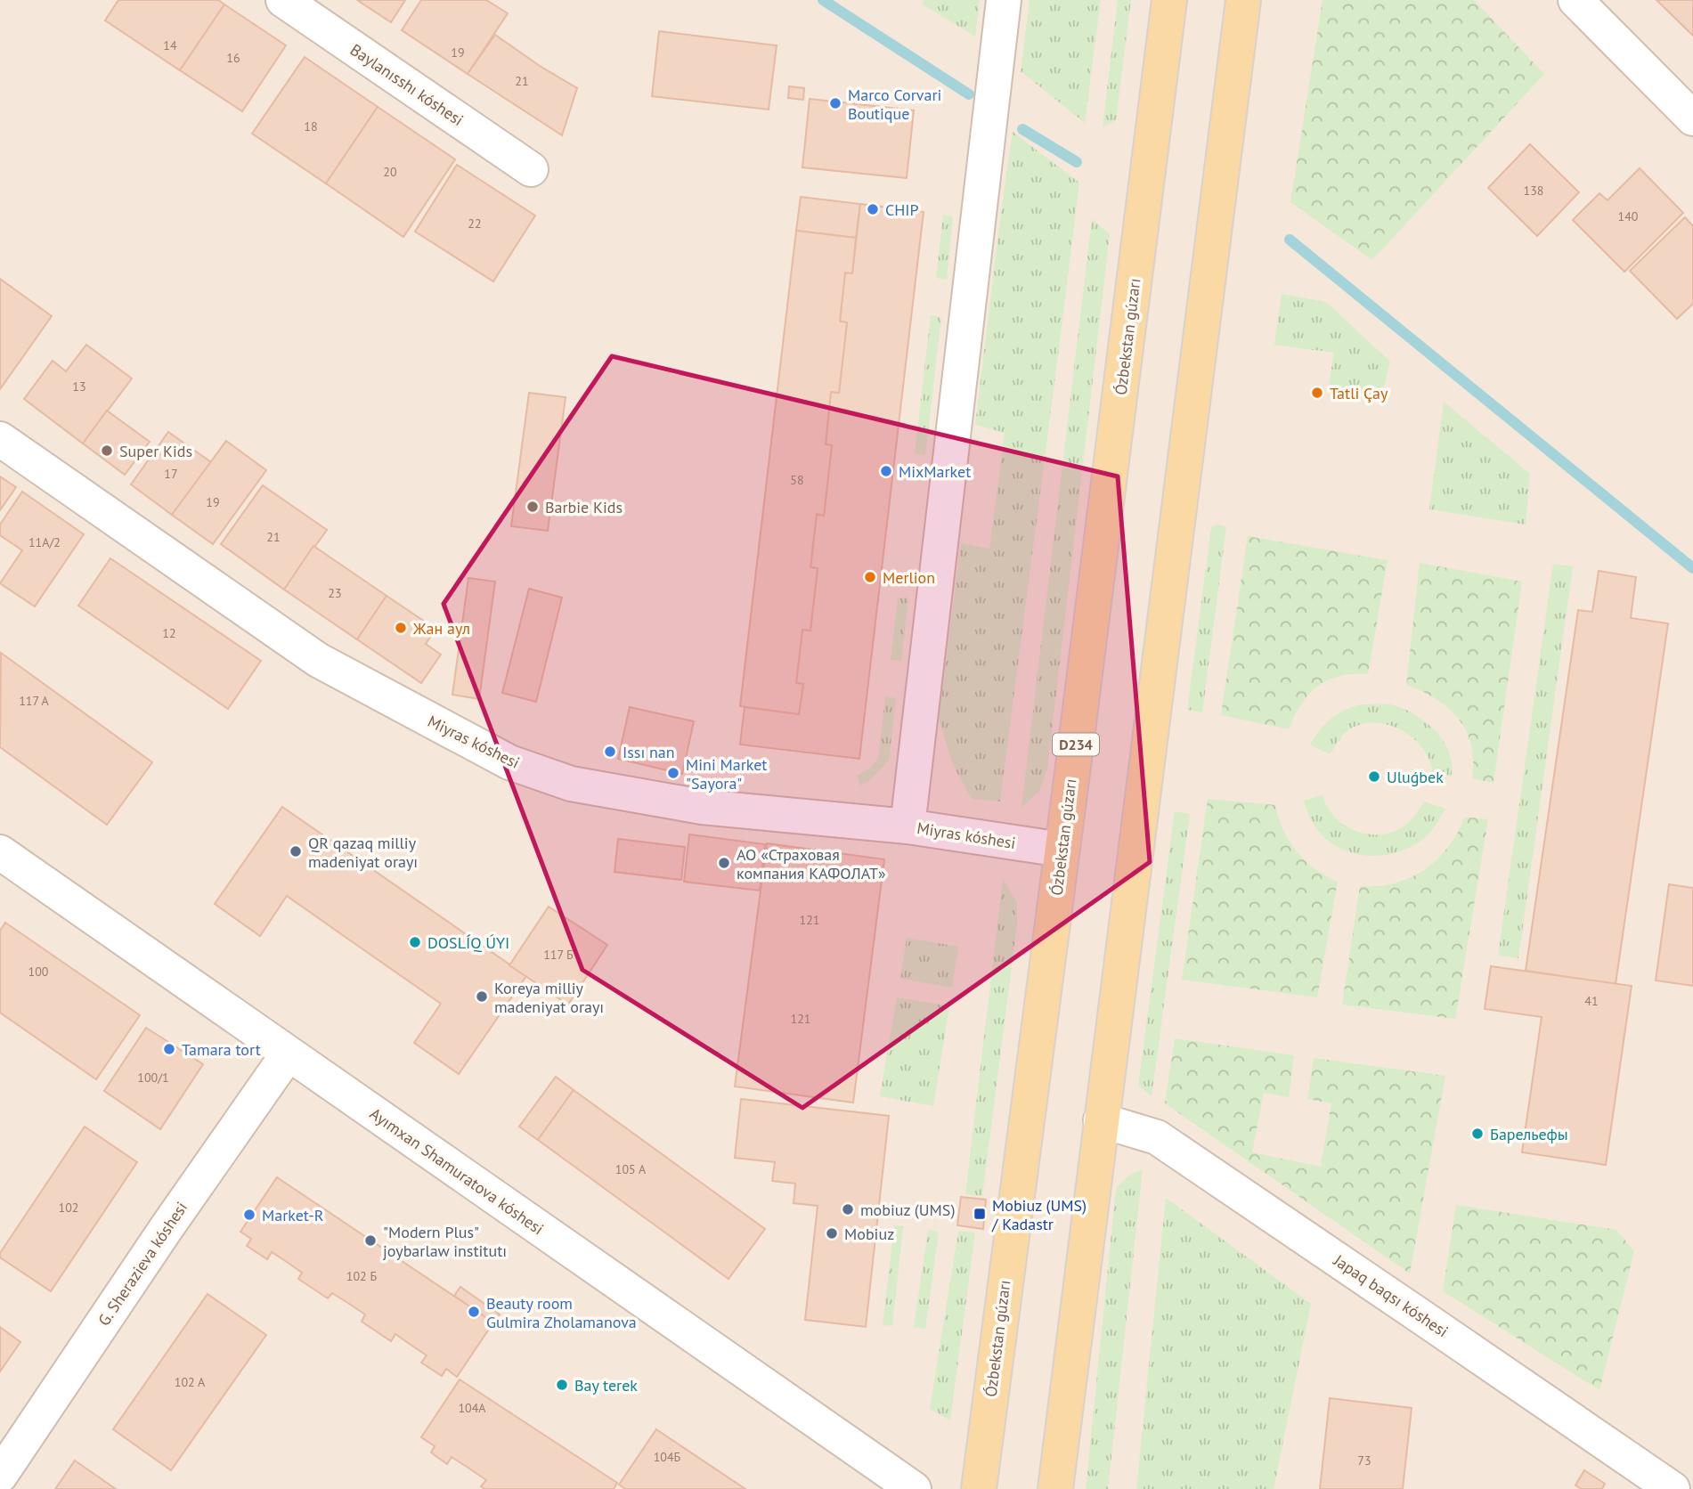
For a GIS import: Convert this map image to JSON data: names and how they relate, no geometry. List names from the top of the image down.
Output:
{
  "streets": {
    "main road": ["Ózbekstan gúzarı", "D234"],
    "street": [
      "Baylanısshı kóshesi",
      "Miyras kóshesi",
      "Ayımxan Shamuratova kóshesi",
      "G. Sherazieva kóshesi",
      "Japaq baqsı kóshesi"
    ]
  },
  "crossings": [
    ["Ózbekstan gúzarı", "Miyras kóshesi"],
    ["Ayımxan Shamuratova kóshesi", "G. Sherazieva kóshesi"]
  ],
  "places": {
    "other": [
      "Marco Corvari Boutique",
      "CHIP",
      "Tatli Çay",
      "Super Kids",
      "MixMarket",
      "Barbie Kids",
      "Merlion",
      "Жан аул",
      "Issı nan",
      "Mini Market \"Sayora\"",
      "Uluǵbek",
      "QR qazaq milliy madeniyat orayı",
      "АО «Страховая компания КАФОЛАТ»",
      "DOSLÍQ ÚYI",
      "Koreya milliy madeniyat orayı",
      "Tamara tort",
      "Барельефы",
      "mobiuz (UMS)",
      "Market-R",
      "Mobiuz",
      "\"Modern Plus\" joybarlaw institutı",
      "Beauty room Gulmira Zholamanova",
      "Bay terek"
    ],
    "transit": ["Mobiuz (UMS) / Kadastr"]
  },
  "house_numbers": [
    "14",
    "19",
    "16",
    "21",
    "18",
    "20",
    "138",
    "140",
    "22",
    "13",
    "17",
    "58",
    "19",
    "21",
    "11А/2",
    "23",
    "12",
    "117 А",
    "121",
    "117 Б",
    "100",
    "41",
    "121",
    "100/1",
    "105 А",
    "102",
    "102 Б",
    "102 А",
    "104А",
    "104Б",
    "73"
  ]
}
